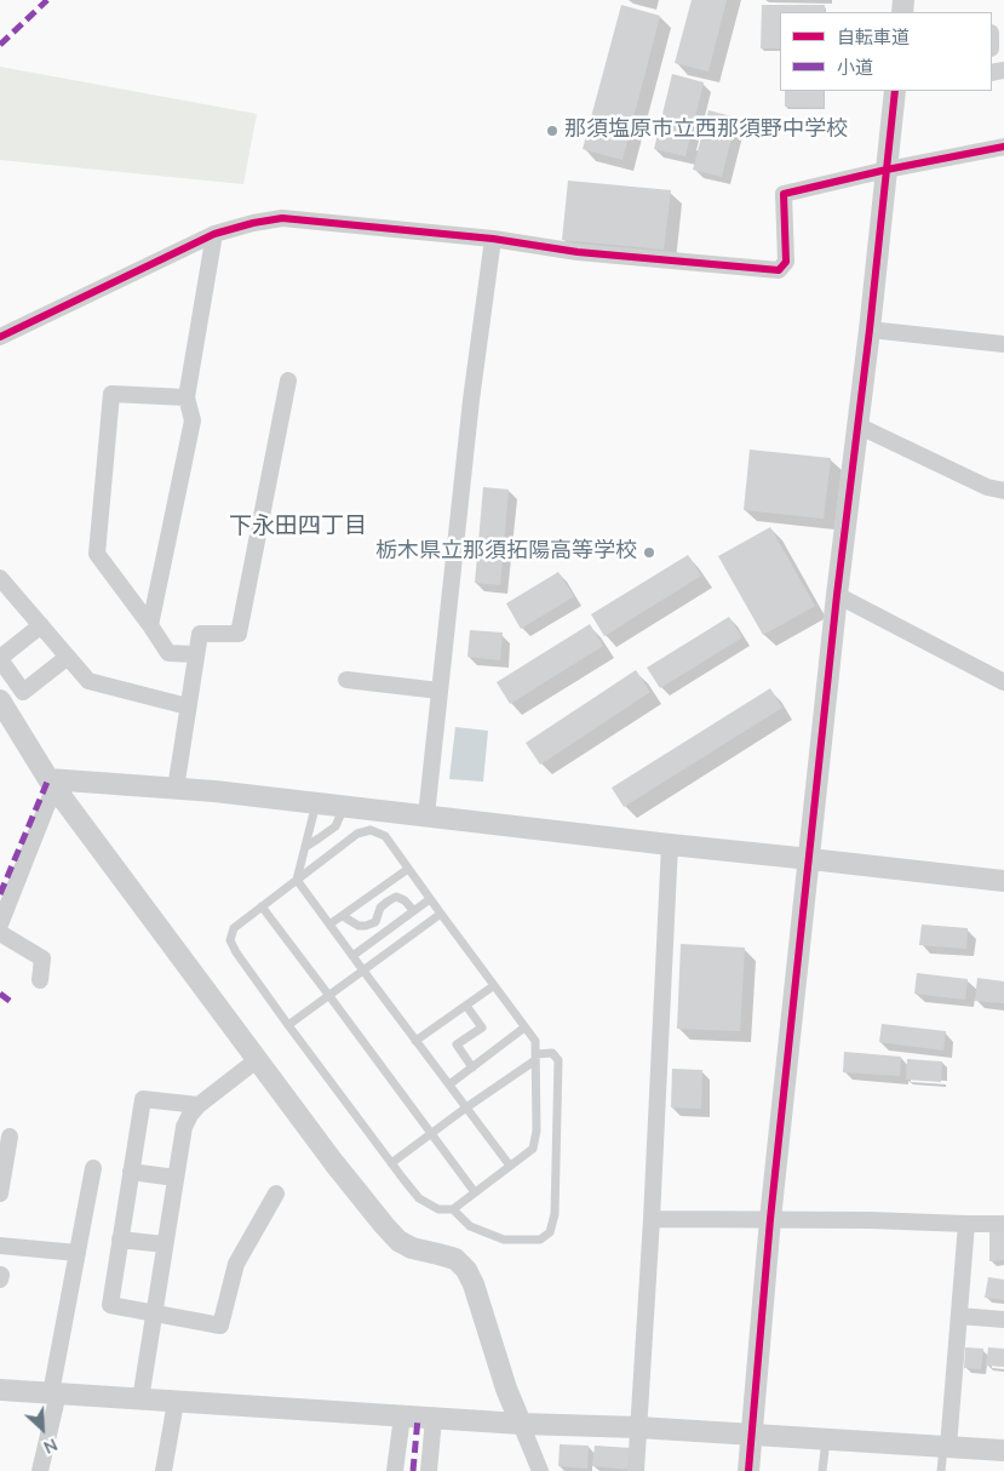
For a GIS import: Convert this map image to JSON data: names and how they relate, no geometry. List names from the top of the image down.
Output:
{
  "districts": ["下永田四丁目"],
  "places": ["那須塩原市立西那須野中学校", "栃木県立那須拓陽高等学校"],
  "legend": ["自転車道", "小道"],
  "north": "bottom right"
}
